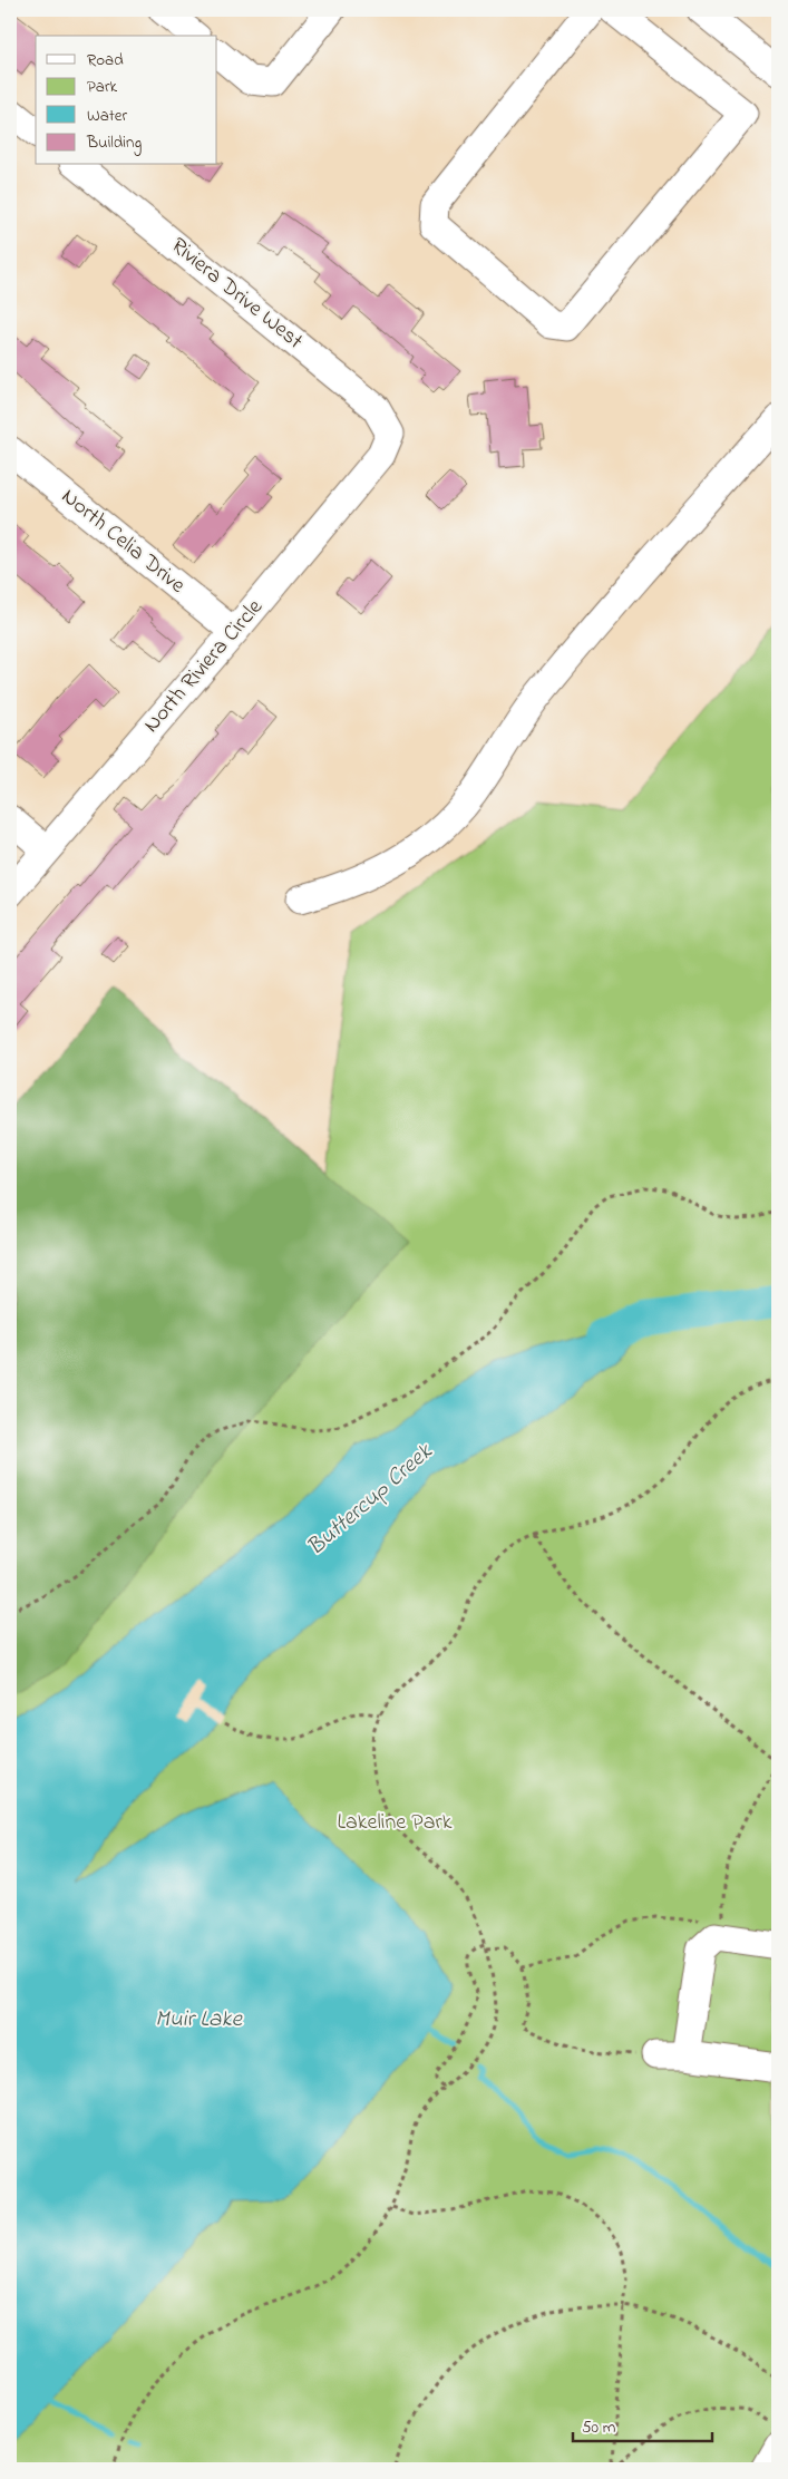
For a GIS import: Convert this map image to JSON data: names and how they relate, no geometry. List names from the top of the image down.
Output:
{
  "streets": {
    "street": ["Riviera Drive West", "North Celia Drive", "North Riviera Circle"]
  },
  "crossings": [
    ["Riviera Drive West", "North Riviera Circle"],
    ["North Celia Drive", "North Riviera Circle"]
  ],
  "water": ["Buttercup Creek", "Muir Lake"],
  "parks": ["Lakeline Park"],
  "legend": [
    "Road",
    "Park",
    "Water",
    "Building"
  ],
  "scale_bar": "50 m"
}
